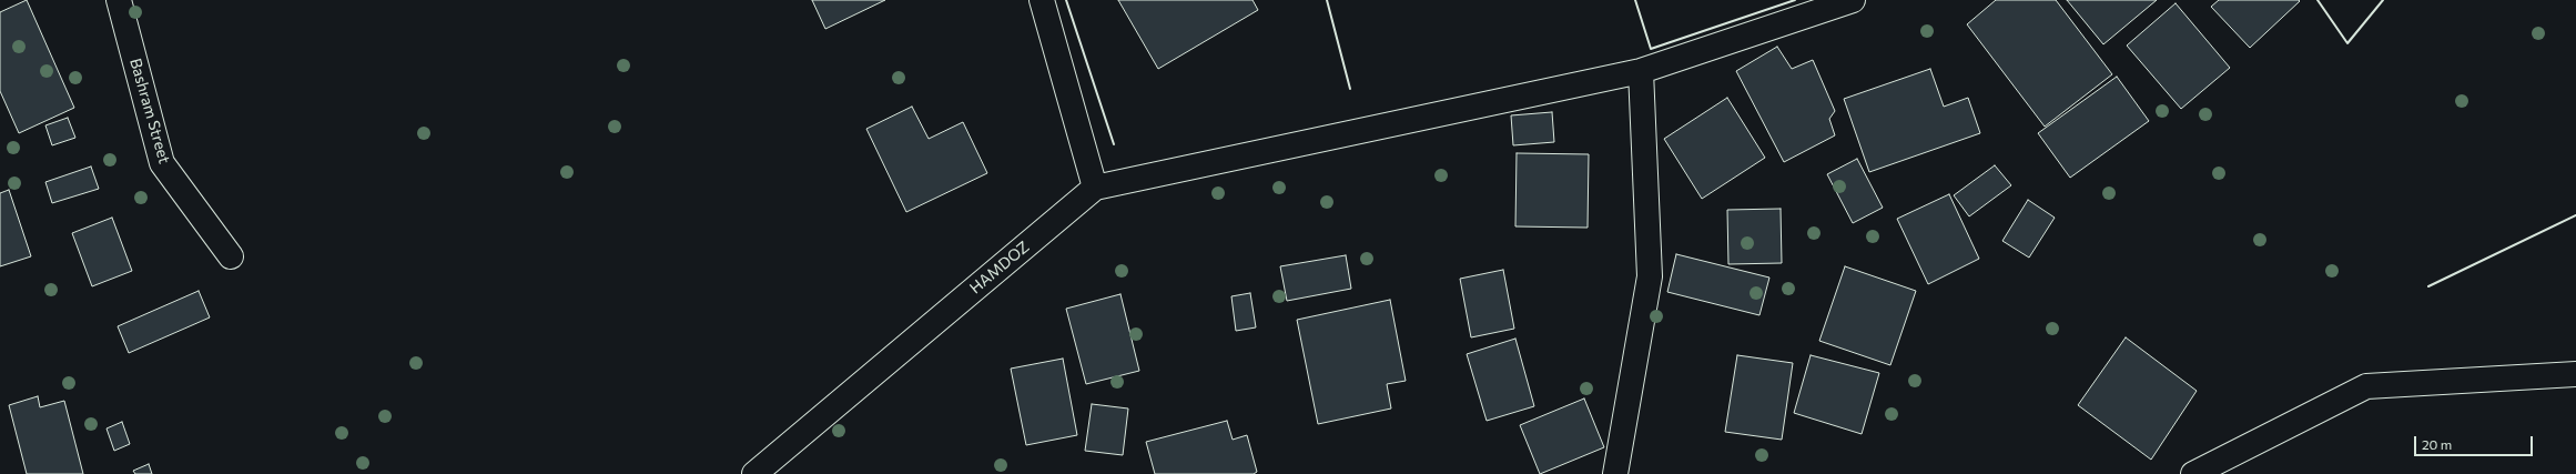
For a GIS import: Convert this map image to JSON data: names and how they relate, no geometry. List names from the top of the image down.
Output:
{
  "streets": {
    "street": ["Bashram Street", "HAMDOZ"]
  },
  "scale_bar": "20 m"
}
